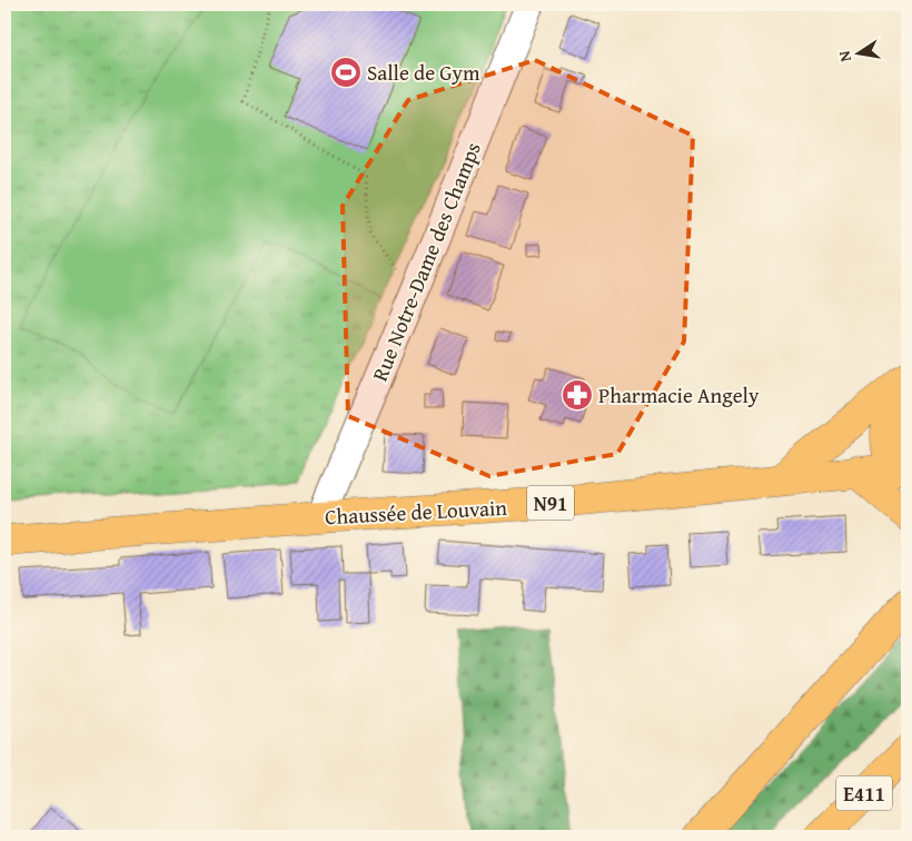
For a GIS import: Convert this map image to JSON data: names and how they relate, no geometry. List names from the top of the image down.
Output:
{
  "streets": {
    "main road": ["N91", "Chaussée de Louvain", "E411"],
    "street": ["Rue Notre-Dame des Champs"]
  },
  "crossings": [
    ["Rue Notre-Dame des Champs", "Chaussée de Louvain"]
  ],
  "places": {
    "sports": ["Salle de Gym"],
    "pharmacy": ["Pharmacie Angely"]
  },
  "north": "left"
}
